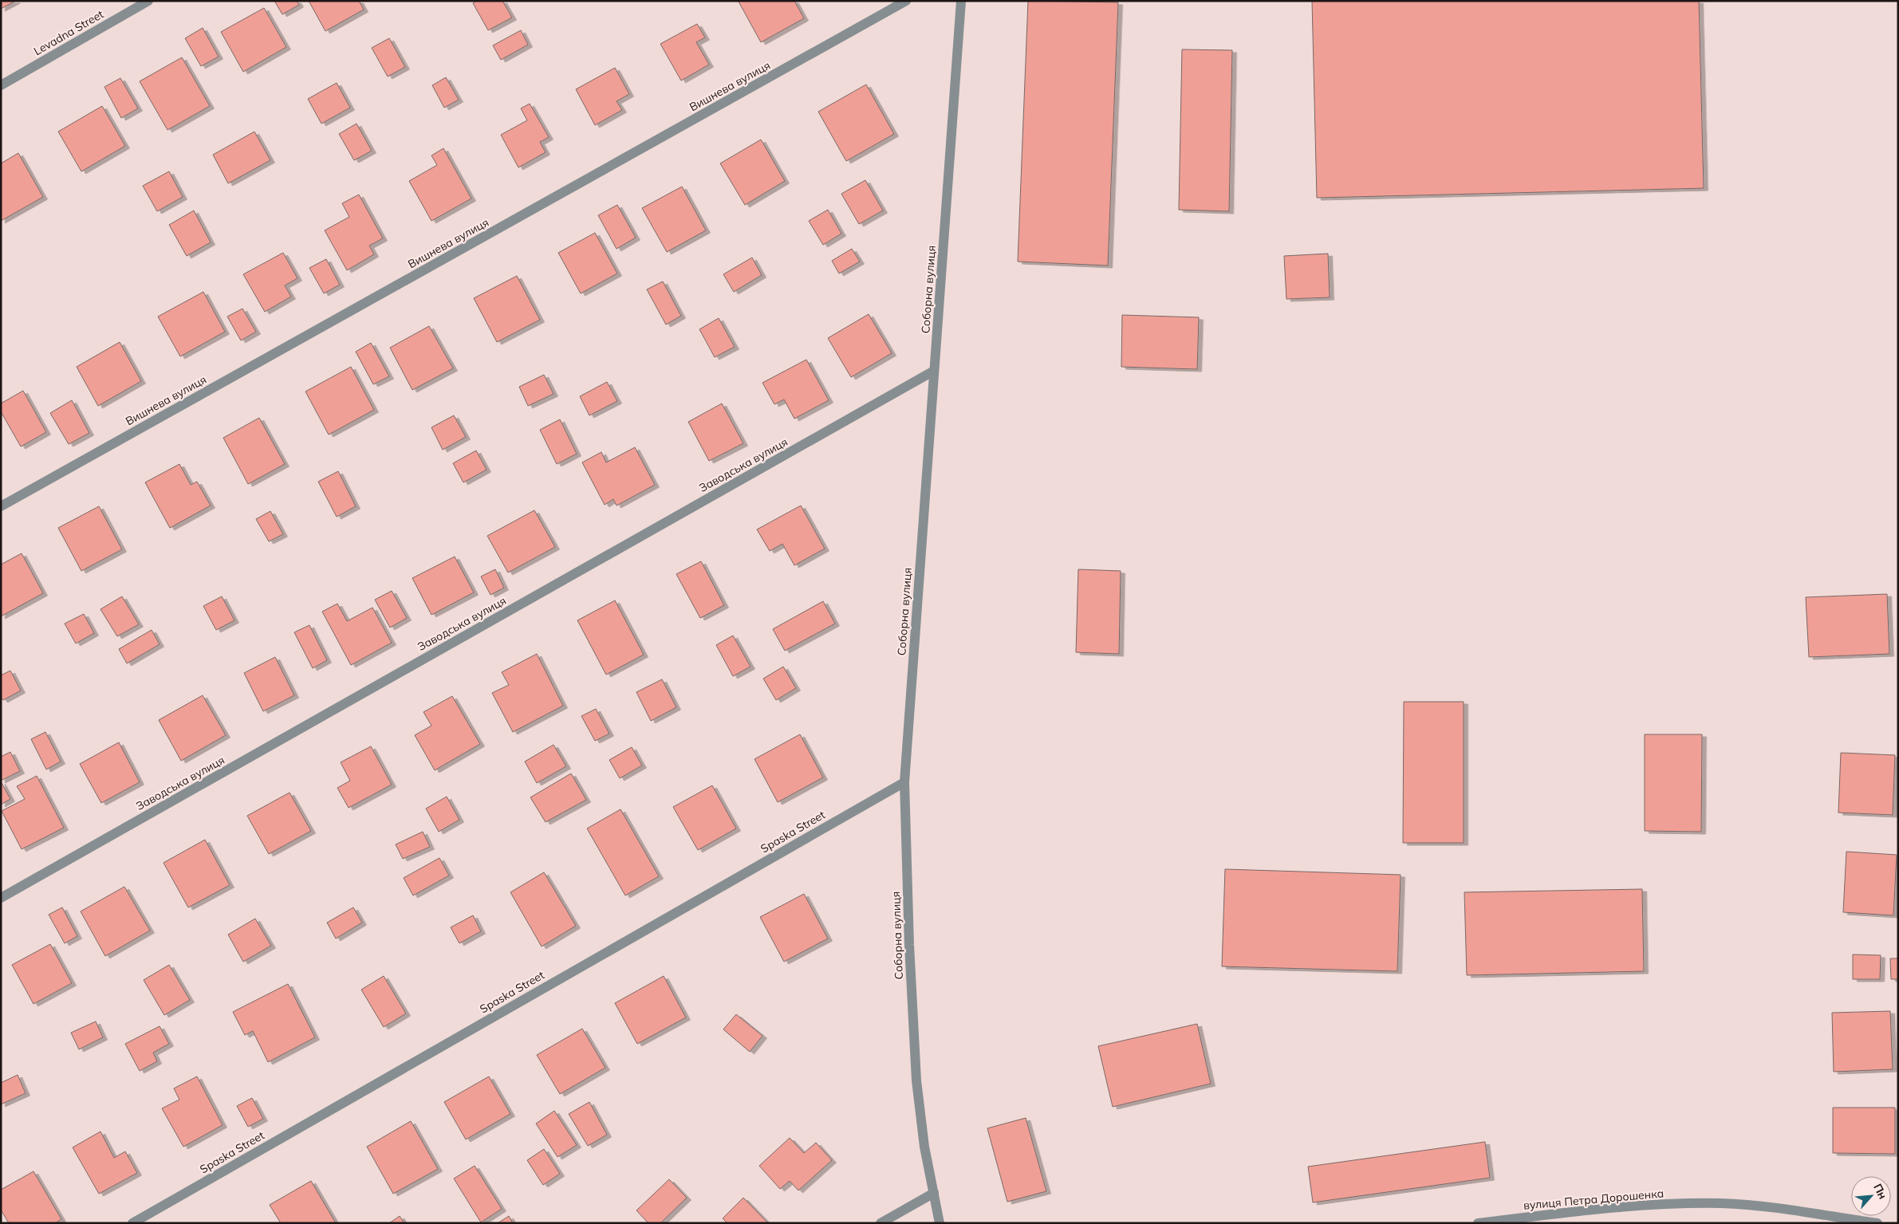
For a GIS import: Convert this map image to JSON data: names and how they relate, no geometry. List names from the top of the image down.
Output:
{
  "streets": {
    "street": [
      "Levadna Street",
      "Вишнева вулиця",
      "Соборна вулиця",
      "Заводська вулиця",
      "Spaska Street",
      "вулиця Петра Дорошенка"
    ]
  },
  "crossings": [
    ["Соборна вулиця", "Заводська вулиця"],
    ["Соборна вулиця", "Spaska Street"]
  ],
  "north": "top right"
}
